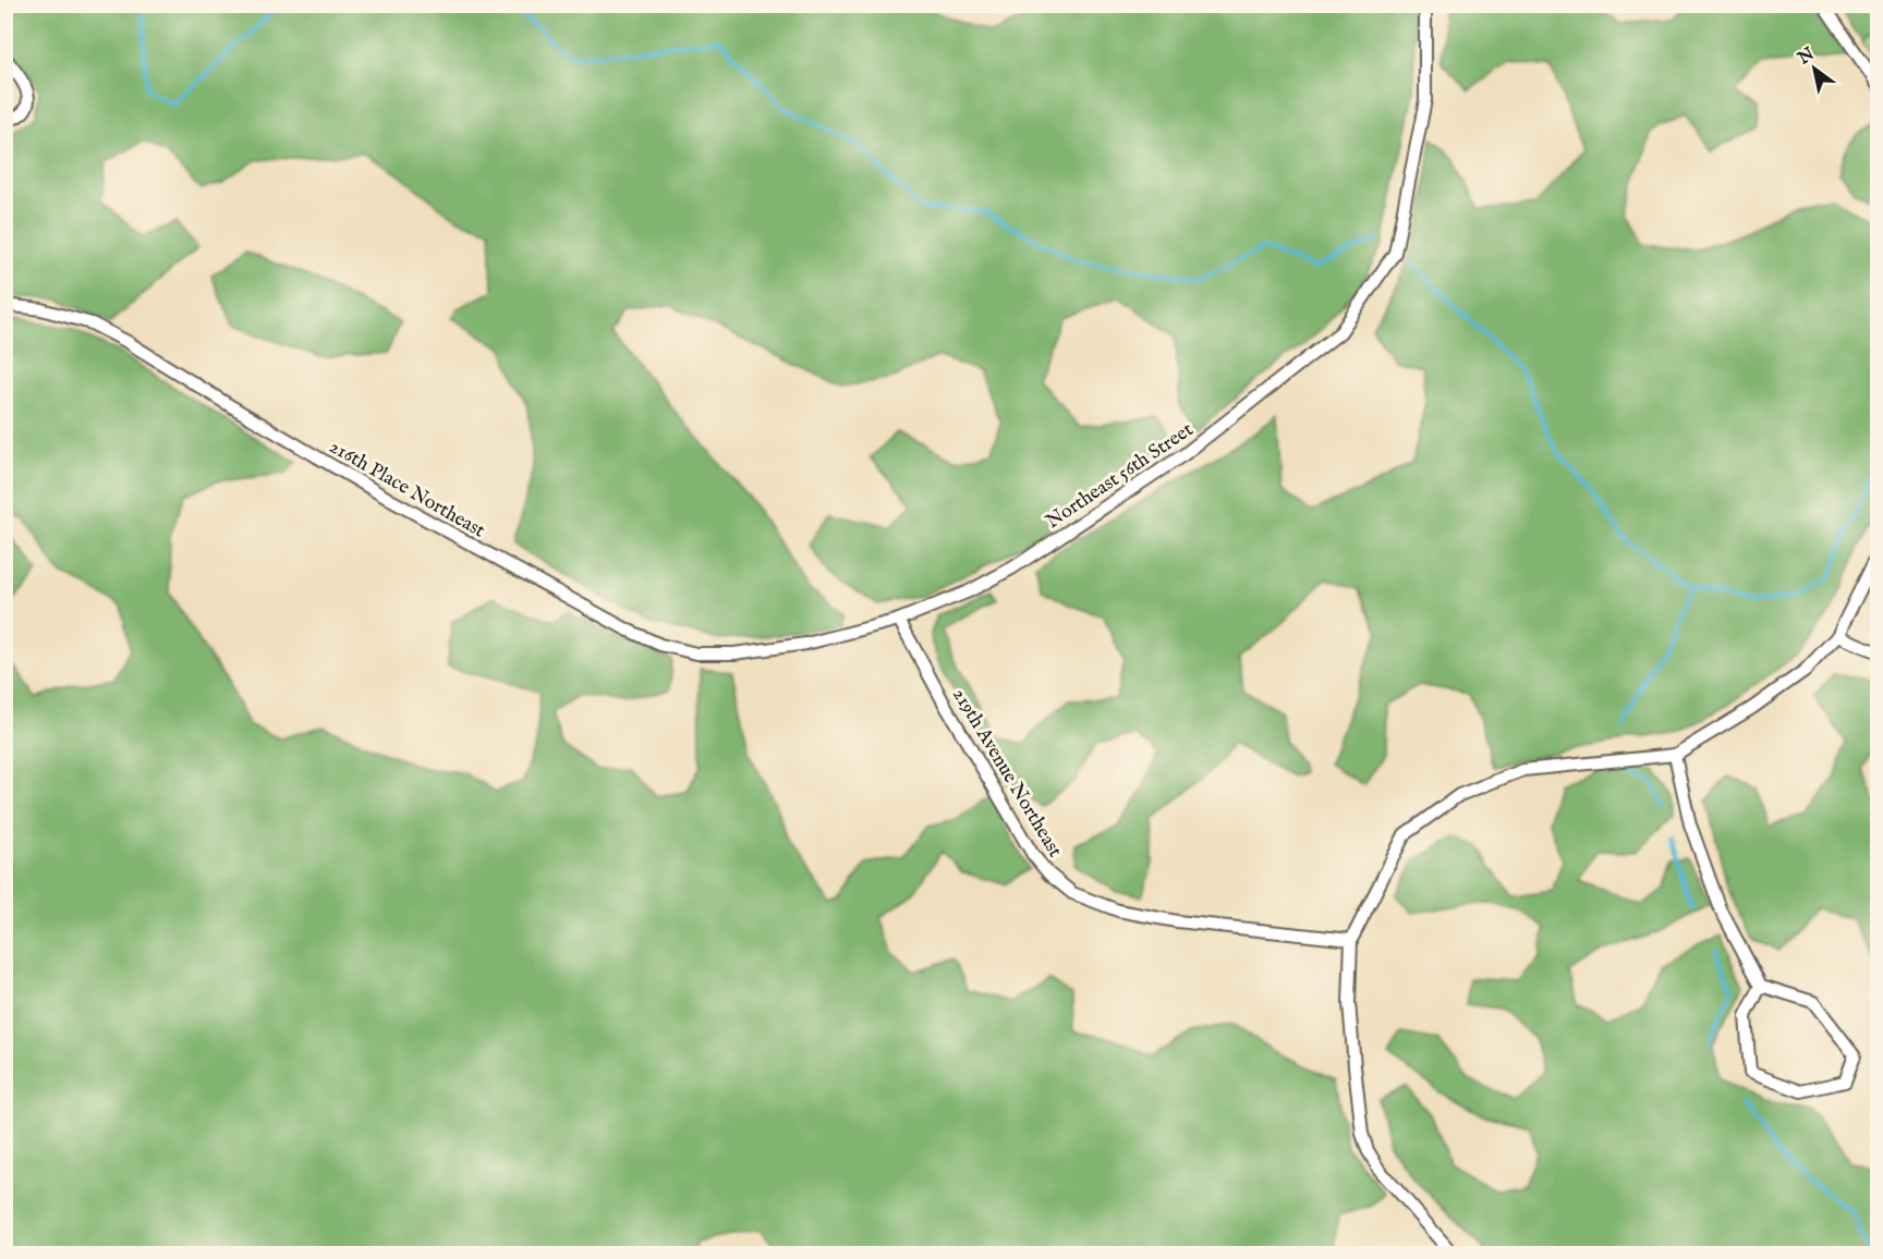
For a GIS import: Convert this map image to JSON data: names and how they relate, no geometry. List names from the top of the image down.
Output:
{
  "streets": {
    "street": ["Northeast 56th Street", "216th Place Northeast", "219th Avenue Northeast"]
  },
  "crossings": [
    ["Northeast 56th Street", "216th Place Northeast"],
    ["Northeast 56th Street", "219th Avenue Northeast"]
  ],
  "north": "top left"
}
